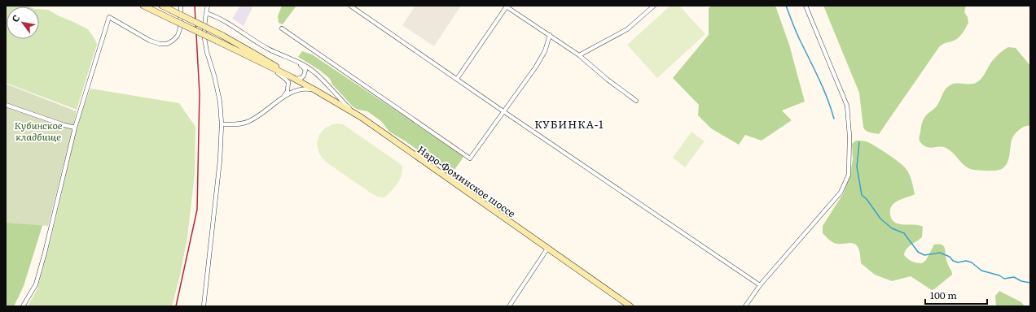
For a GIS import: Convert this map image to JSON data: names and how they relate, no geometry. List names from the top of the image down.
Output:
{
  "streets": {
    "main road": ["Наро-Фоминское шоссе"]
  },
  "districts": ["КУБИНКА-1"],
  "parks": ["Кубинское кладбище"],
  "scale_bar": "100 m",
  "north": "top left"
}
